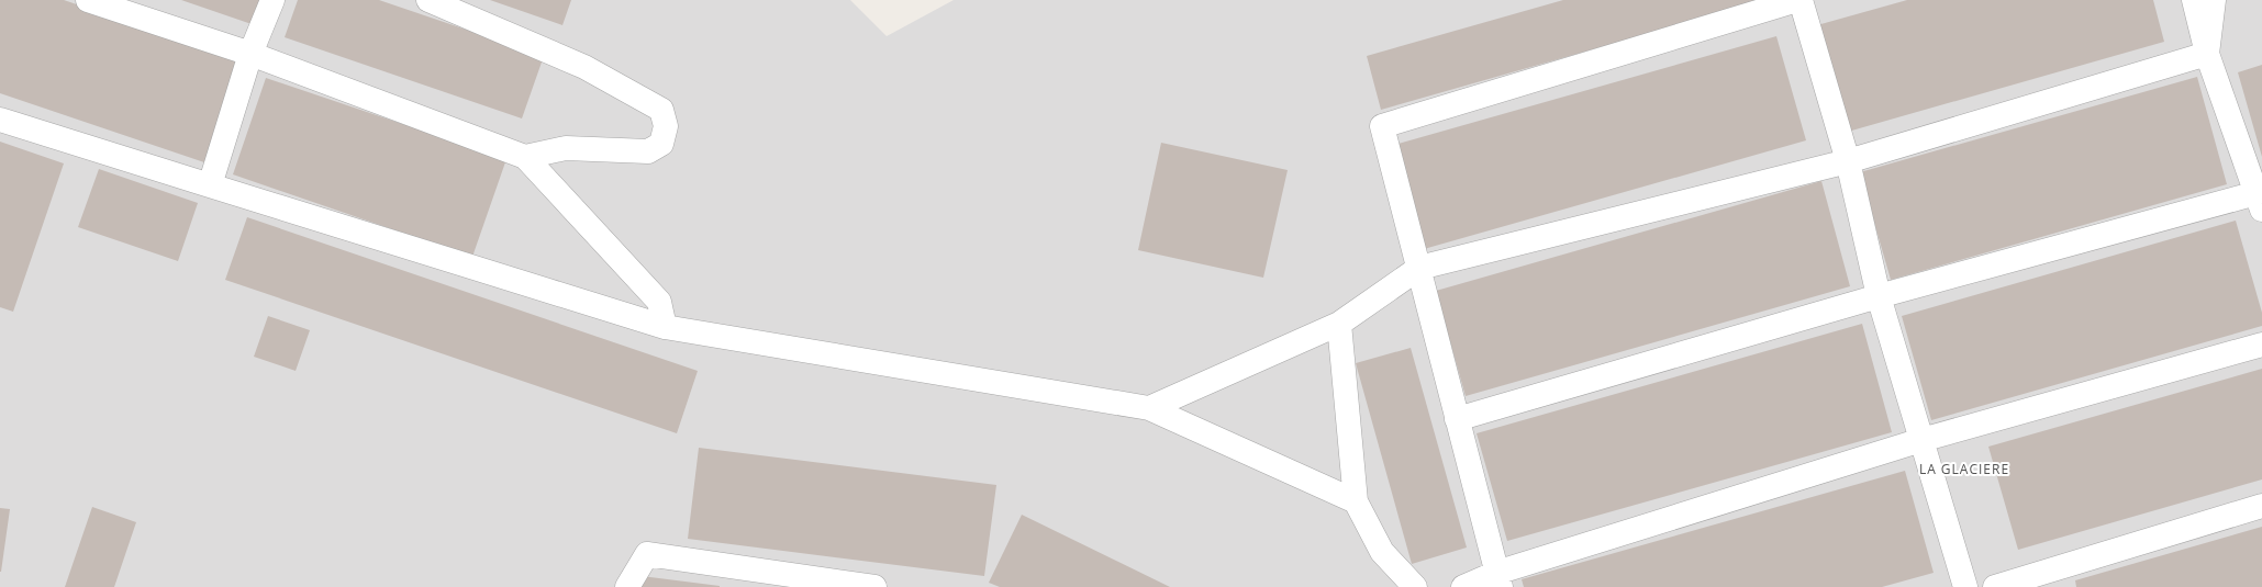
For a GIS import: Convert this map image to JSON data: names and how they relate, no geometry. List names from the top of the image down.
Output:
{
  "districts": ["LA GLACIERE"]
}
